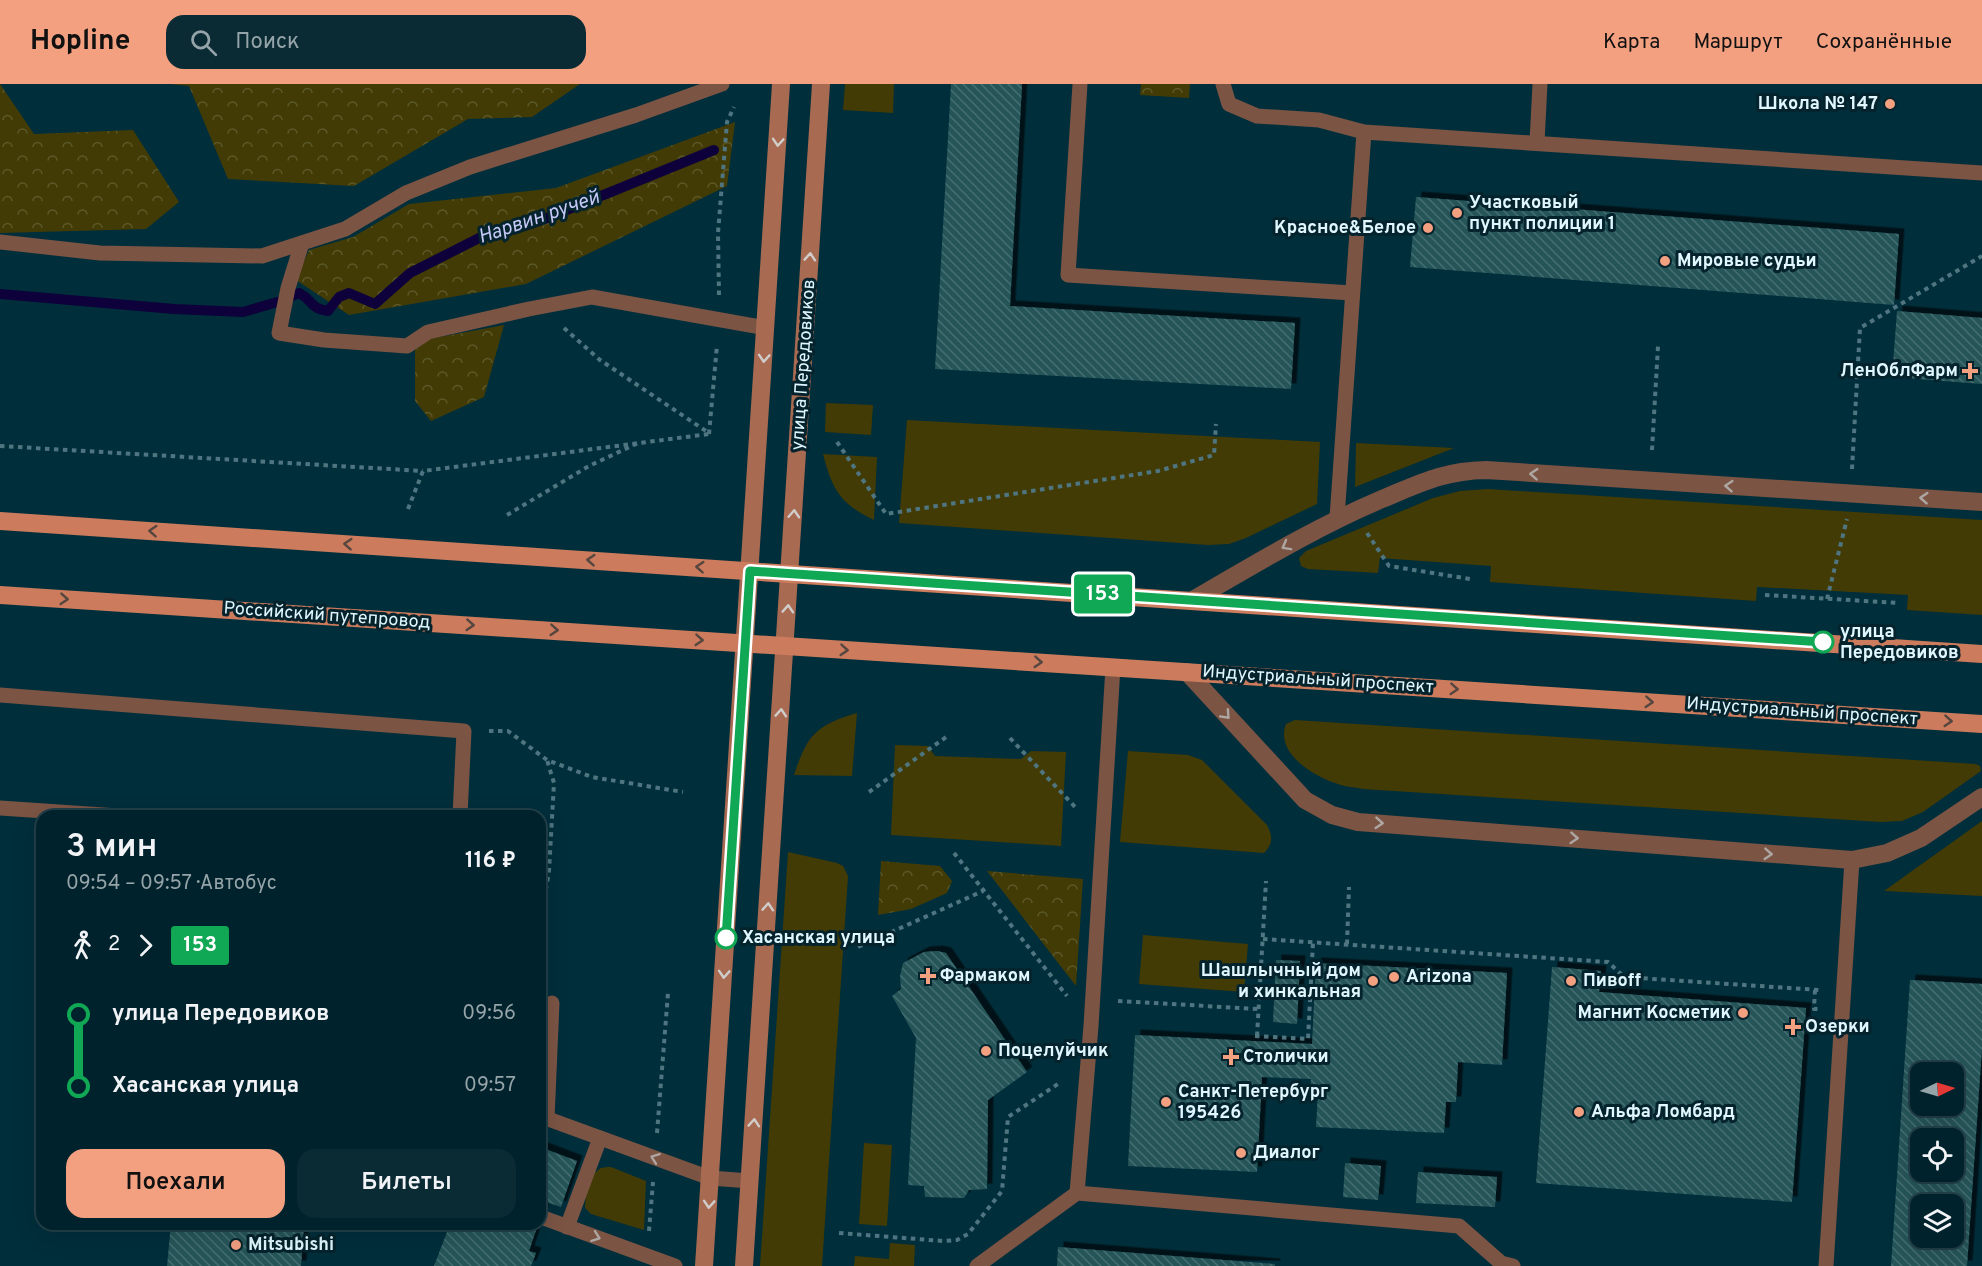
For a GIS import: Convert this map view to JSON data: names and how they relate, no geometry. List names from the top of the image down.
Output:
{
  "streets": {
    "main road": ["Российский путепровод", "Индустриальный проспект"],
    "street": ["улица Передовиков"]
  },
  "crossings": [
    ["улица Передовиков", "Индустриальный проспект"],
    ["Российский путепровод", "Индустриальный проспект"]
  ],
  "water": ["Нарвин ручей"],
  "places": {
    "other": [
      "Школа № 147",
      "Участковый пункт полиции 1",
      "Красное&Белое",
      "Мировые судьи",
      "улица Передовиков",
      "Хасанская улица",
      "Arizona",
      "Шашлычный дом и хинкальная",
      "Пивoff",
      "Магнит Косметик",
      "Поцелуйчик",
      "Санкт-Петербург 195426",
      "Альфа Ломбард",
      "Диалог",
      "Mitsubishi"
    ],
    "health": [
      "ЛенОблФарм",
      "Фармаком",
      "Озерки",
      "Столички"
    ]
  },
  "lines": ["bus line 153"],
  "north": "right",
  "page": {
    "header": "Hopline",
    "search": "Поиск",
    "nav": ["Карта", "Маршрут", "Сохранённые"],
    "on_map": "153",
    "heading": ["3 мин", "09:54 – 09:57 · Автобус", "116 ₽"],
    "legs": ["2", "153"],
    "list": [
      {
        "name": "улица Передовиков",
        "value": "09:56"
      },
      {
        "name": "Хасанская улица",
        "value": "09:57"
      }
    ],
    "buttons": ["Поехали", "Билеты"]
  }
}
